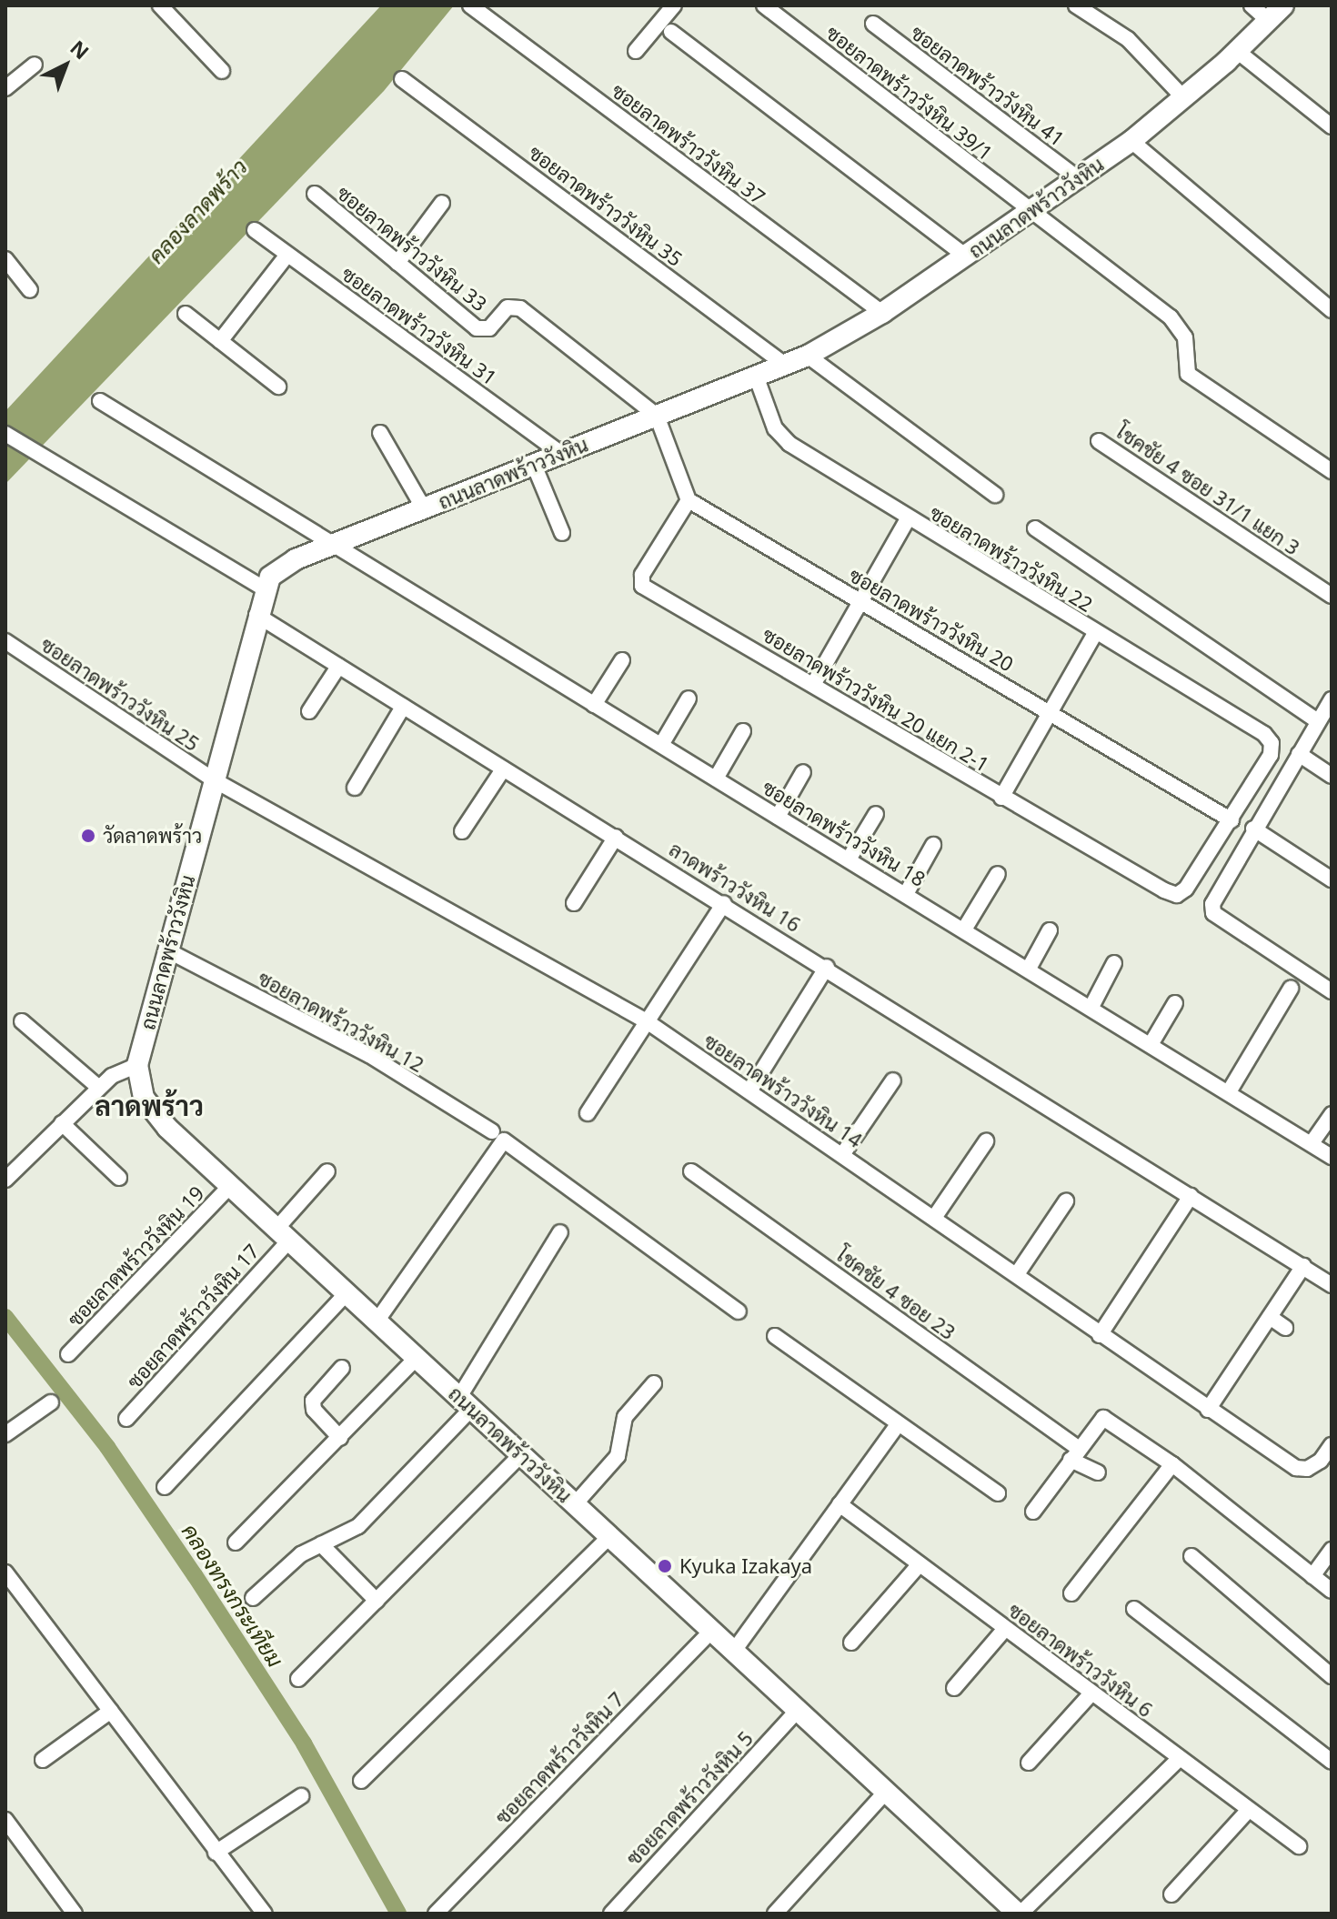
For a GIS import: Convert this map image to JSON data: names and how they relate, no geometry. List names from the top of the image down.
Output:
{
  "streets": {
    "main road": ["ถนนลาดพร้าววังหิน"],
    "street": [
      "ซอยลาดพร้าววังหิน 41",
      "ซอยลาดพร้าววังหิน 39/1",
      "ซอยลาดพร้าววังหิน 37",
      "ซอยลาดพร้าววังหิน 35",
      "ซอยลาดพร้าววังหิน 33",
      "ซอยลาดพร้าววังหิน 31",
      "โชคชัย 4 ซอย 31/1 แยก 3",
      "ซอยลาดพร้าววังหิน 22",
      "ซอยลาดพร้าววังหิน 20",
      "ซอยลาดพร้าววังหิน 25",
      "ซอยลาดพร้าววังหิน 20 แยก 2-1",
      "ซอยลาดพร้าววังหิน 18",
      "ลาดพร้าววังหิน 16",
      "ซอยลาดพร้าววังหิน 12",
      "ซอยลาดพร้าววังหิน 14",
      "ซอยลาดพร้าววังหิน 19",
      "โชคชัย 4 ซอย 23",
      "ซอยลาดพร้าววังหิน 17",
      "ซอยลาดพร้าววังหิน 6",
      "ซอยลาดพร้าววังหิน 7",
      "ซอยลาดพร้าววังหิน 5"
    ]
  },
  "crossings": [
    ["ซอยลาดพร้าววังหิน 41", "ถนนลาดพร้าววังหิน"],
    ["ซอยลาดพร้าววังหิน 39/1", "ถนนลาดพร้าววังหิน"],
    ["ซอยลาดพร้าววังหิน 37", "ถนนลาดพร้าววังหิน"],
    ["ซอยลาดพร้าววังหิน 35", "ถนนลาดพร้าววังหิน"],
    ["ถนนลาดพร้าววังหิน", "ซอยลาดพร้าววังหิน 33"],
    ["ถนนลาดพร้าววังหิน", "ซอยลาดพร้าววังหิน 31"],
    ["ถนนลาดพร้าววังหิน", "ซอยลาดพร้าววังหิน 22"],
    ["ถนนลาดพร้าววังหิน", "ซอยลาดพร้าววังหิน 25"],
    ["ถนนลาดพร้าววังหิน", "ซอยลาดพร้าววังหิน 18"],
    ["ถนนลาดพร้าววังหิน", "ลาดพร้าววังหิน 16"],
    ["ถนนลาดพร้าววังหิน", "ซอยลาดพร้าววังหิน 12"],
    ["ถนนลาดพร้าววังหิน", "ซอยลาดพร้าววังหิน 14"],
    ["ถนนลาดพร้าววังหิน", "ซอยลาดพร้าววังหิน 19"],
    ["ถนนลาดพร้าววังหิน", "ซอยลาดพร้าววังหิน 17"],
    ["ถนนลาดพร้าววังหิน", "ซอยลาดพร้าววังหิน 7"],
    ["ถนนลาดพร้าววังหิน", "ซอยลาดพร้าววังหิน 5"],
    ["ซอยลาดพร้าววังหิน 22", "ซอยลาดพร้าววังหิน 20"],
    ["ซอยลาดพร้าววังหิน 22", "ซอยลาดพร้าววังหิน 20 แยก 2-1"],
    ["ซอยลาดพร้าววังหิน 20", "ซอยลาดพร้าววังหิน 20 แยก 2-1"],
    ["ซอยลาดพร้าววังหิน 25", "ซอยลาดพร้าววังหิน 14"]
  ],
  "districts": ["ลาดพร้าว"],
  "water": ["คลองลาดพร้าว", "คลองทรงกระเทียม"],
  "places": ["วัดลาดพร้าว", "Kyuka Izakaya"],
  "north": "top right"
}
